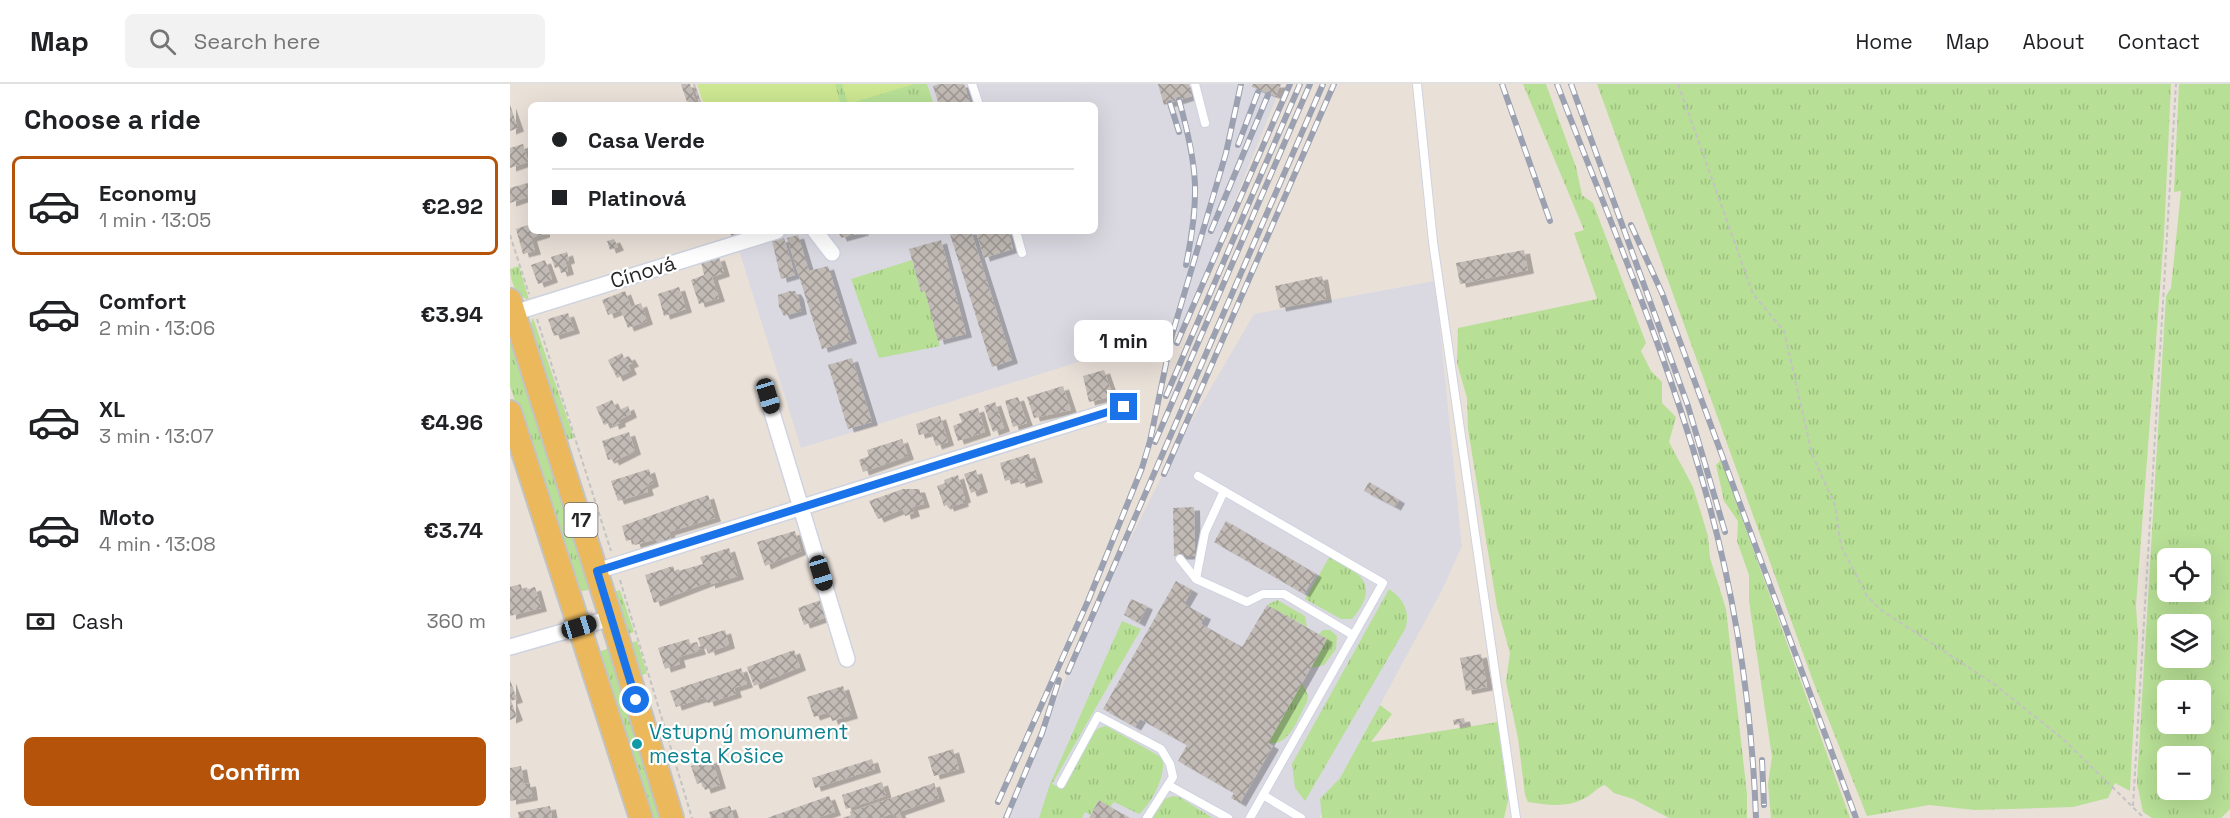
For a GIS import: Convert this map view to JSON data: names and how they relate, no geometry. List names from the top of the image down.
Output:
{
  "streets": {
    "main road": ["17"],
    "street": ["Cínová"]
  },
  "crossings": [
    ["Cínová", "17"]
  ],
  "places": ["Vstupný monument mesta Košice"],
  "page": {
    "header": "Map",
    "search": "Search here",
    "nav": [
      "Home",
      "Map",
      "About",
      "Contact"
    ],
    "heading": "Choose a ride",
    "banner": ["Casa Verde", "Platinová"],
    "list": [
      {
        "name": "Economy",
        "note": "1 min · 13:05",
        "value": "€2.92"
      },
      {
        "name": "Comfort",
        "note": "2 min · 13:06",
        "value": "€3.94"
      },
      {
        "name": "XL",
        "note": "3 min · 13:07",
        "value": "€4.96"
      },
      {
        "name": "Moto",
        "note": "4 min · 13:08",
        "value": "€3.74"
      }
    ],
    "bubble": "1 min",
    "map_buttons": ["+", "−"],
    "pay": ["Cash", "360 m"],
    "buttons": "Confirm"
  }
}
